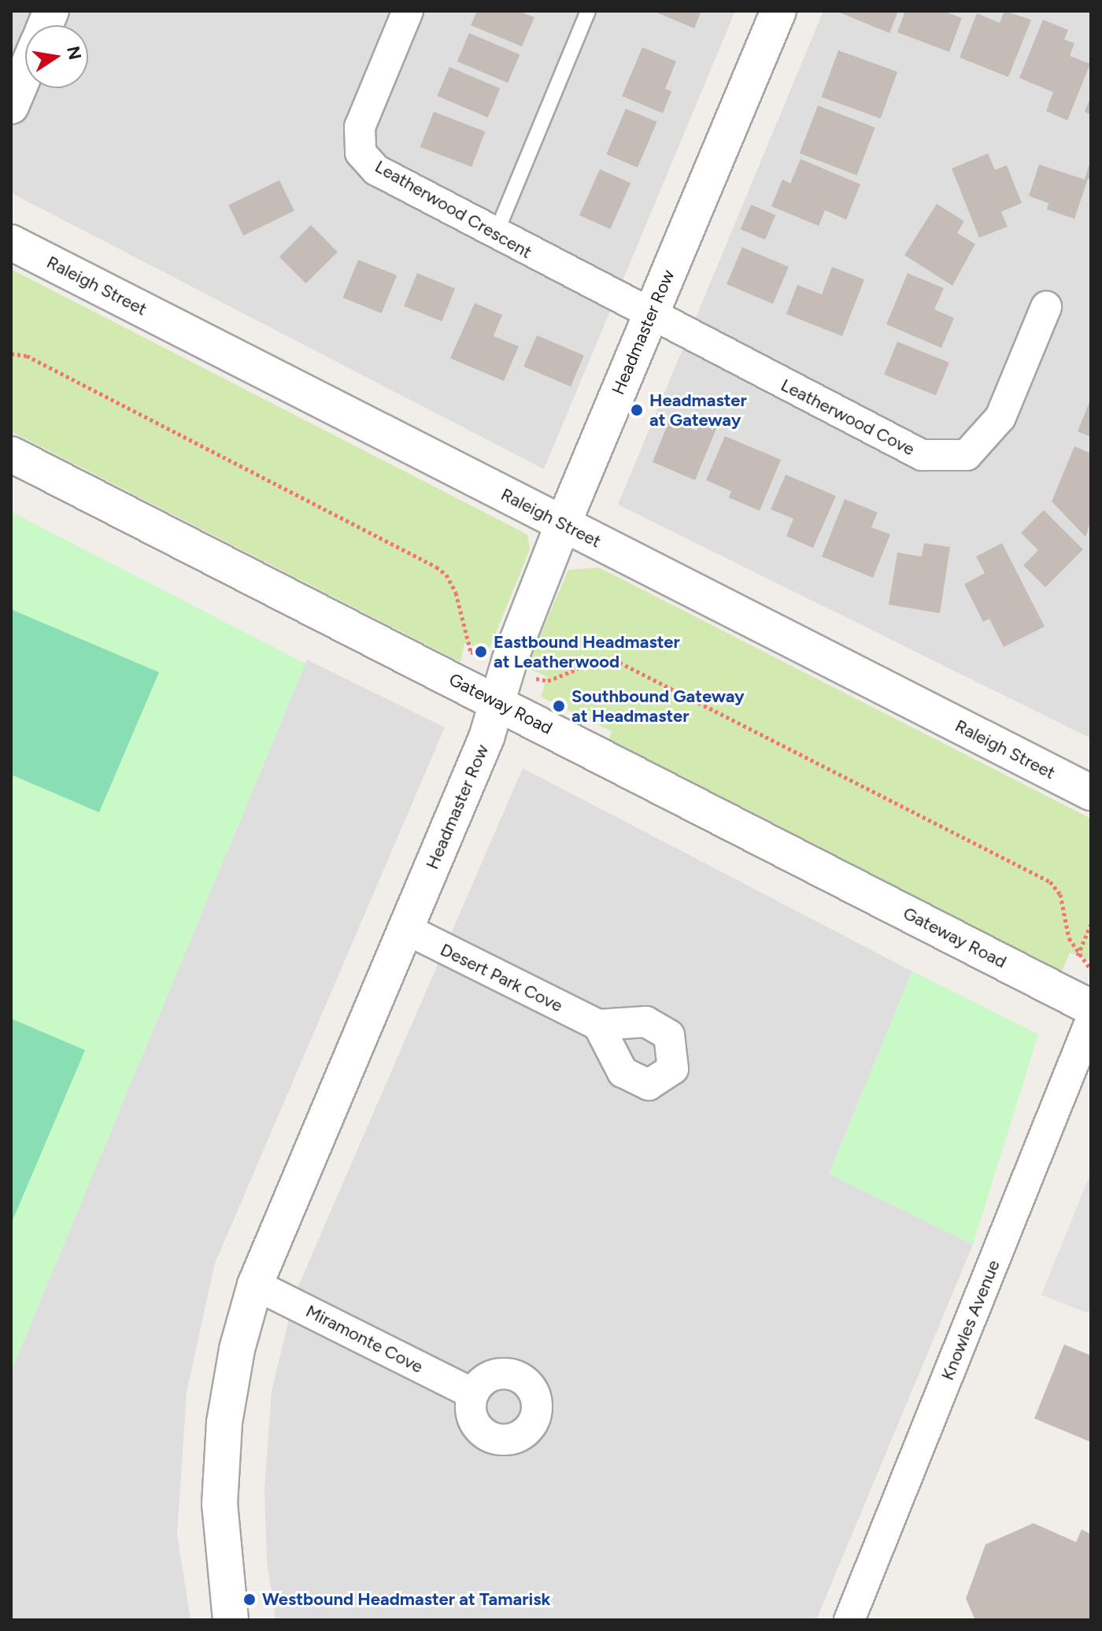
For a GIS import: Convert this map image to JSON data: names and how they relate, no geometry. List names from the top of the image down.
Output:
{
  "streets": {
    "street": [
      "Leatherwood Crescent",
      "Raleigh Street",
      "Headmaster Row",
      "Leatherwood Cove",
      "Gateway Road",
      "Desert Park Cove",
      "Knowles Avenue",
      "Miramonte Cove"
    ]
  },
  "crossings": [
    ["Leatherwood Crescent", "Headmaster Row"],
    ["Leatherwood Crescent", "Leatherwood Cove"],
    ["Raleigh Street", "Headmaster Row"],
    ["Headmaster Row", "Leatherwood Cove"],
    ["Headmaster Row", "Gateway Road"],
    ["Headmaster Row", "Desert Park Cove"],
    ["Headmaster Row", "Miramonte Cove"]
  ],
  "places": [
    "Headmaster at Gateway",
    "Eastbound Headmaster at Leatherwood",
    "Southbound Gateway at Headmaster",
    "Westbound Headmaster at Tamarisk"
  ],
  "north": "right"
}
